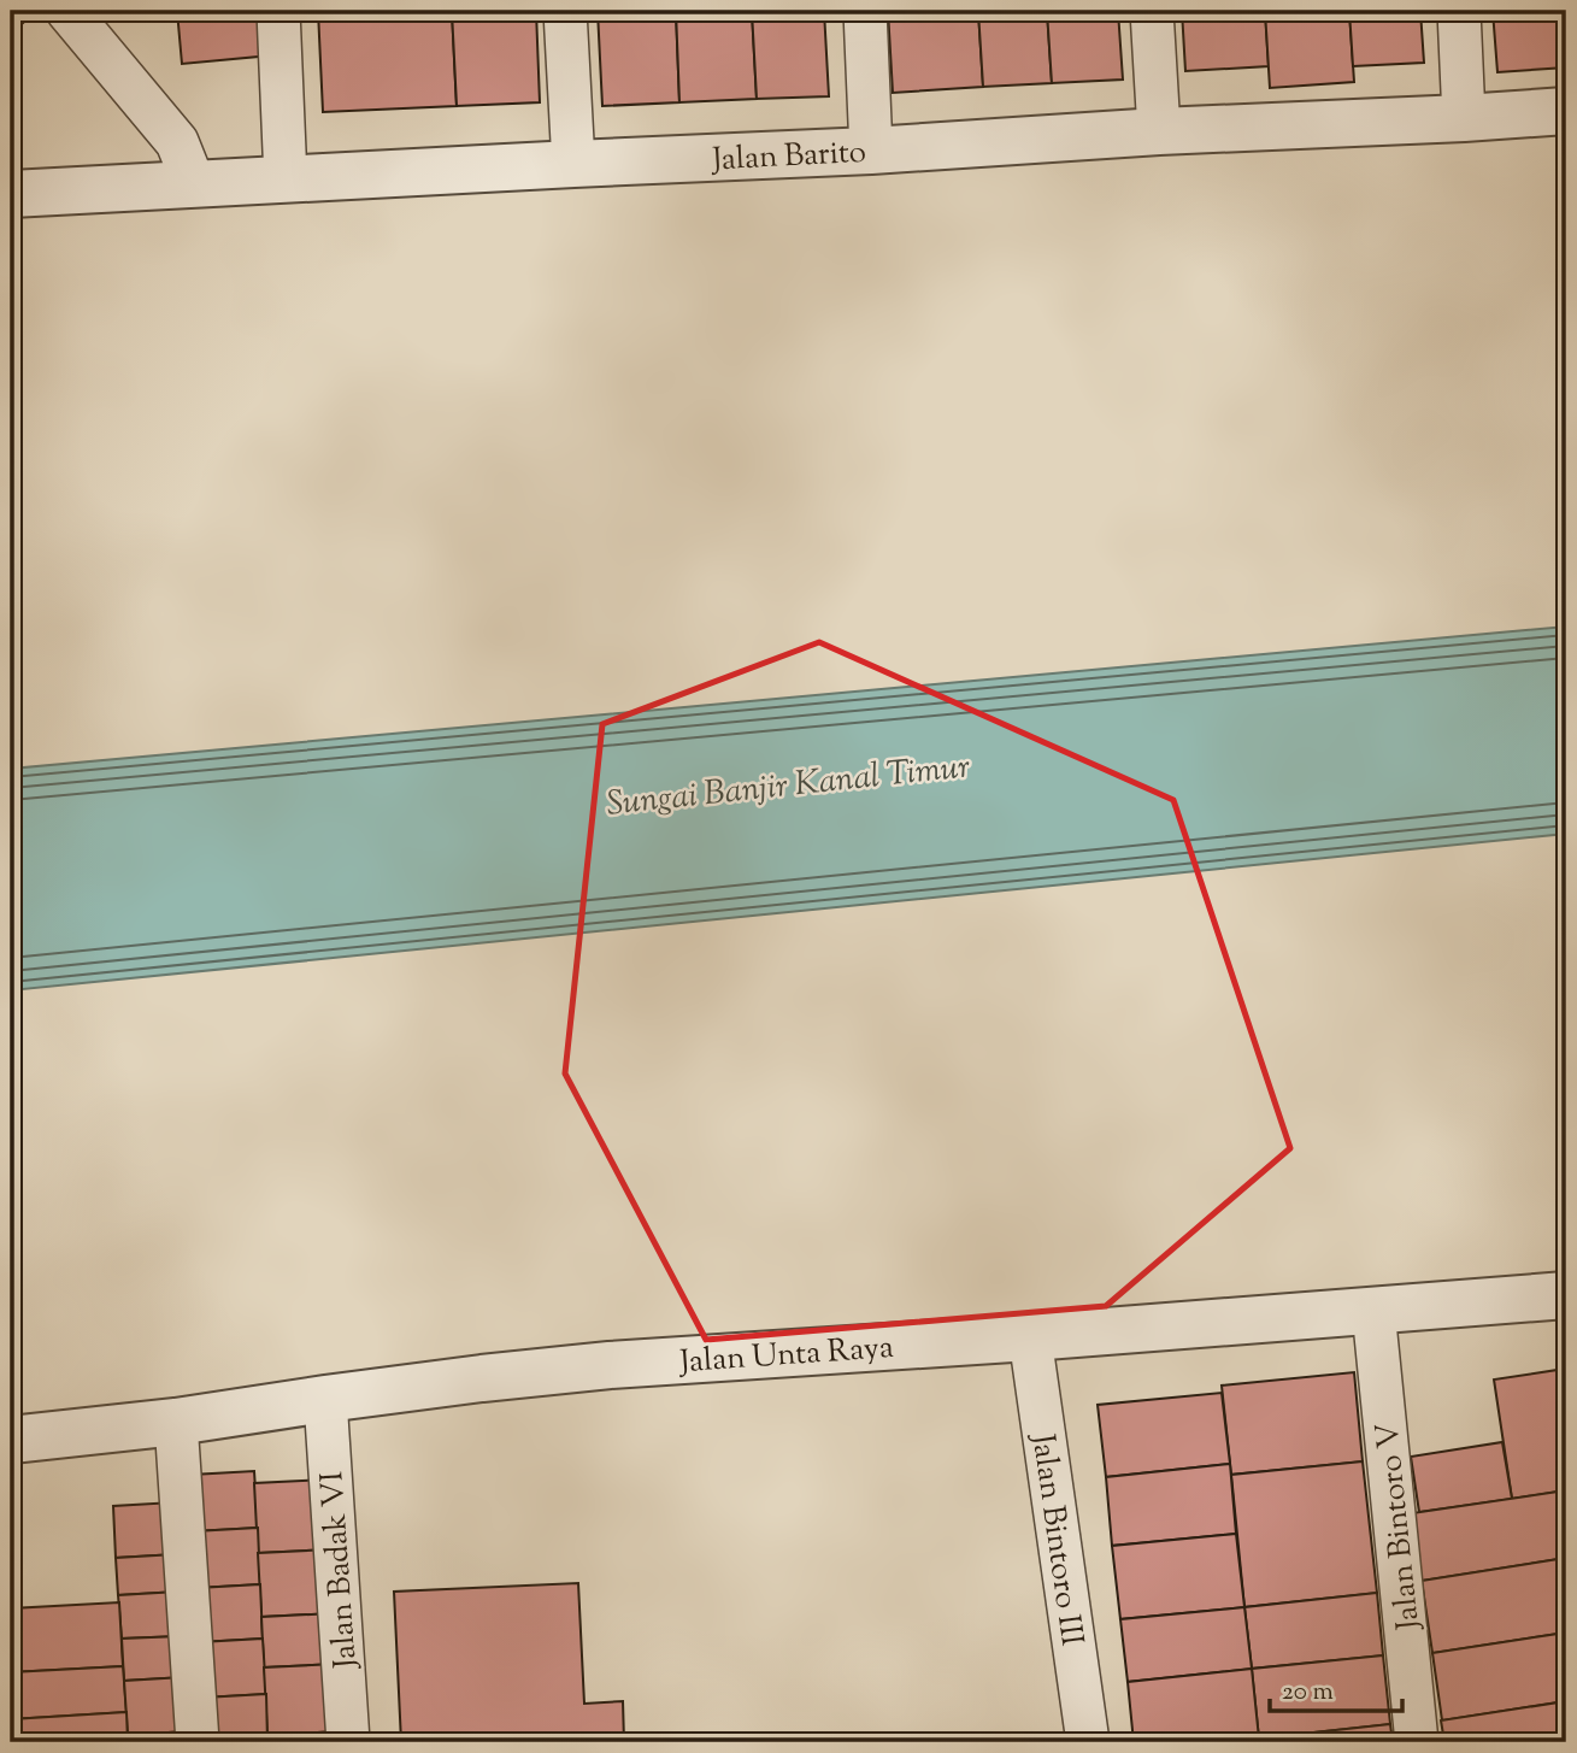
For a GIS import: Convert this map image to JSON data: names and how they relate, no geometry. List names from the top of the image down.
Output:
{
  "streets": {
    "street": [
      "Jalan Barito",
      "Jalan Unta Raya",
      "Jalan Bintoro V",
      "Jalan Bintoro III",
      "Jalan Badak VI"
    ]
  },
  "crossings": [
    ["Jalan Unta Raya", "Jalan Bintoro V"],
    ["Jalan Unta Raya", "Jalan Bintoro III"],
    ["Jalan Unta Raya", "Jalan Badak VI"]
  ],
  "water": ["Sungai Banjir Kanal Timur"],
  "scale_bar": "20 m"
}
